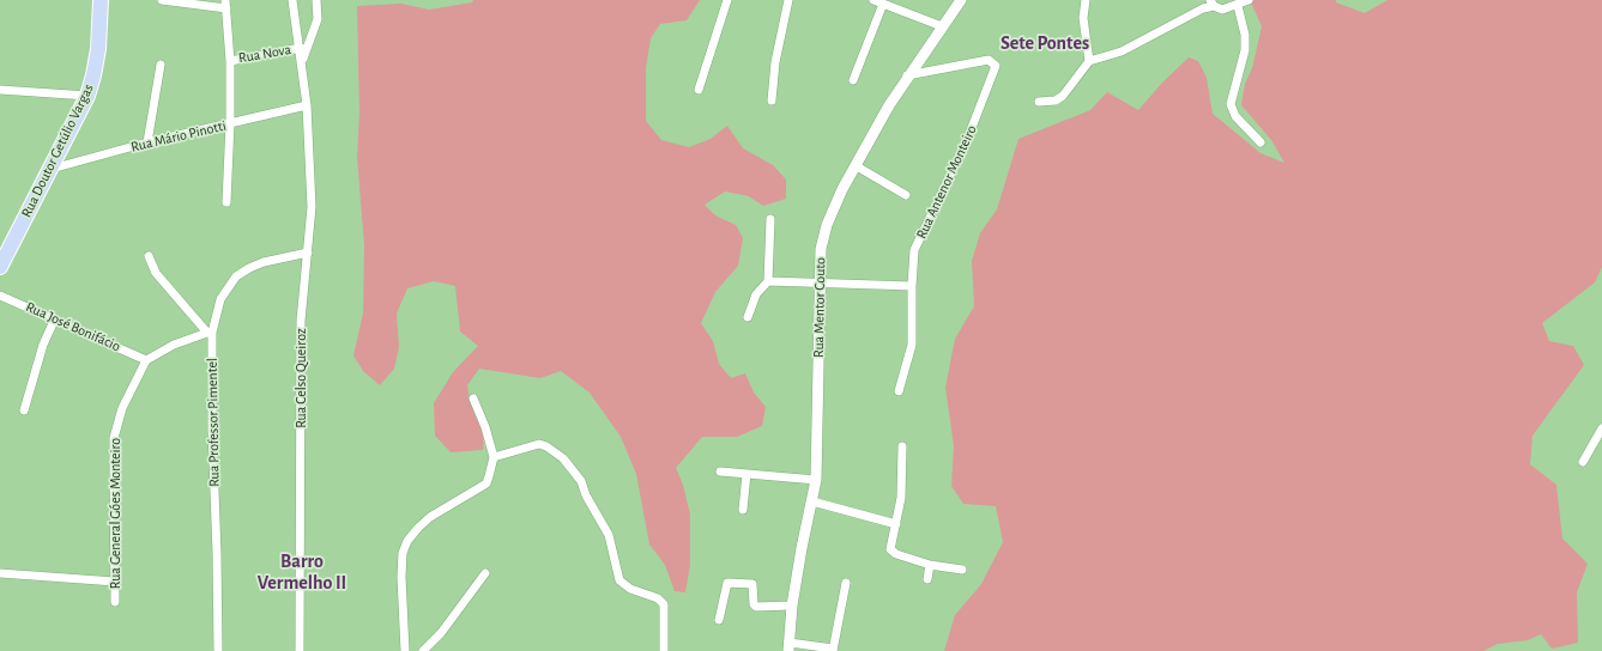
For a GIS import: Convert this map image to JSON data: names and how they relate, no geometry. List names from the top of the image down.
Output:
{
  "streets": {
    "main road": ["Rua Doutor Getúlio Vargas"],
    "street": [
      "Rua Nova",
      "Rua Mário Pinotti",
      "Rua Antenor Monteiro",
      "Rua Mentor Couto",
      "Rua José Bonifácio",
      "Rua Celso Queiroz",
      "Rua Professor Pimentel",
      "Rua General Góes Monteiro"
    ]
  },
  "crossings": [
    ["Rua Nova", "Rua Celso Queiroz"],
    ["Rua Mário Pinotti", "Rua Doutor Getúlio Vargas"],
    ["Rua Mário Pinotti", "Rua Celso Queiroz"],
    ["Rua Antenor Monteiro", "Rua Mentor Couto"],
    ["Rua José Bonifácio", "Rua General Góes Monteiro"],
    ["Rua Celso Queiroz", "Rua Professor Pimentel"]
  ],
  "districts": ["Sete Pontes", "Barro Vermelho II"]
}
